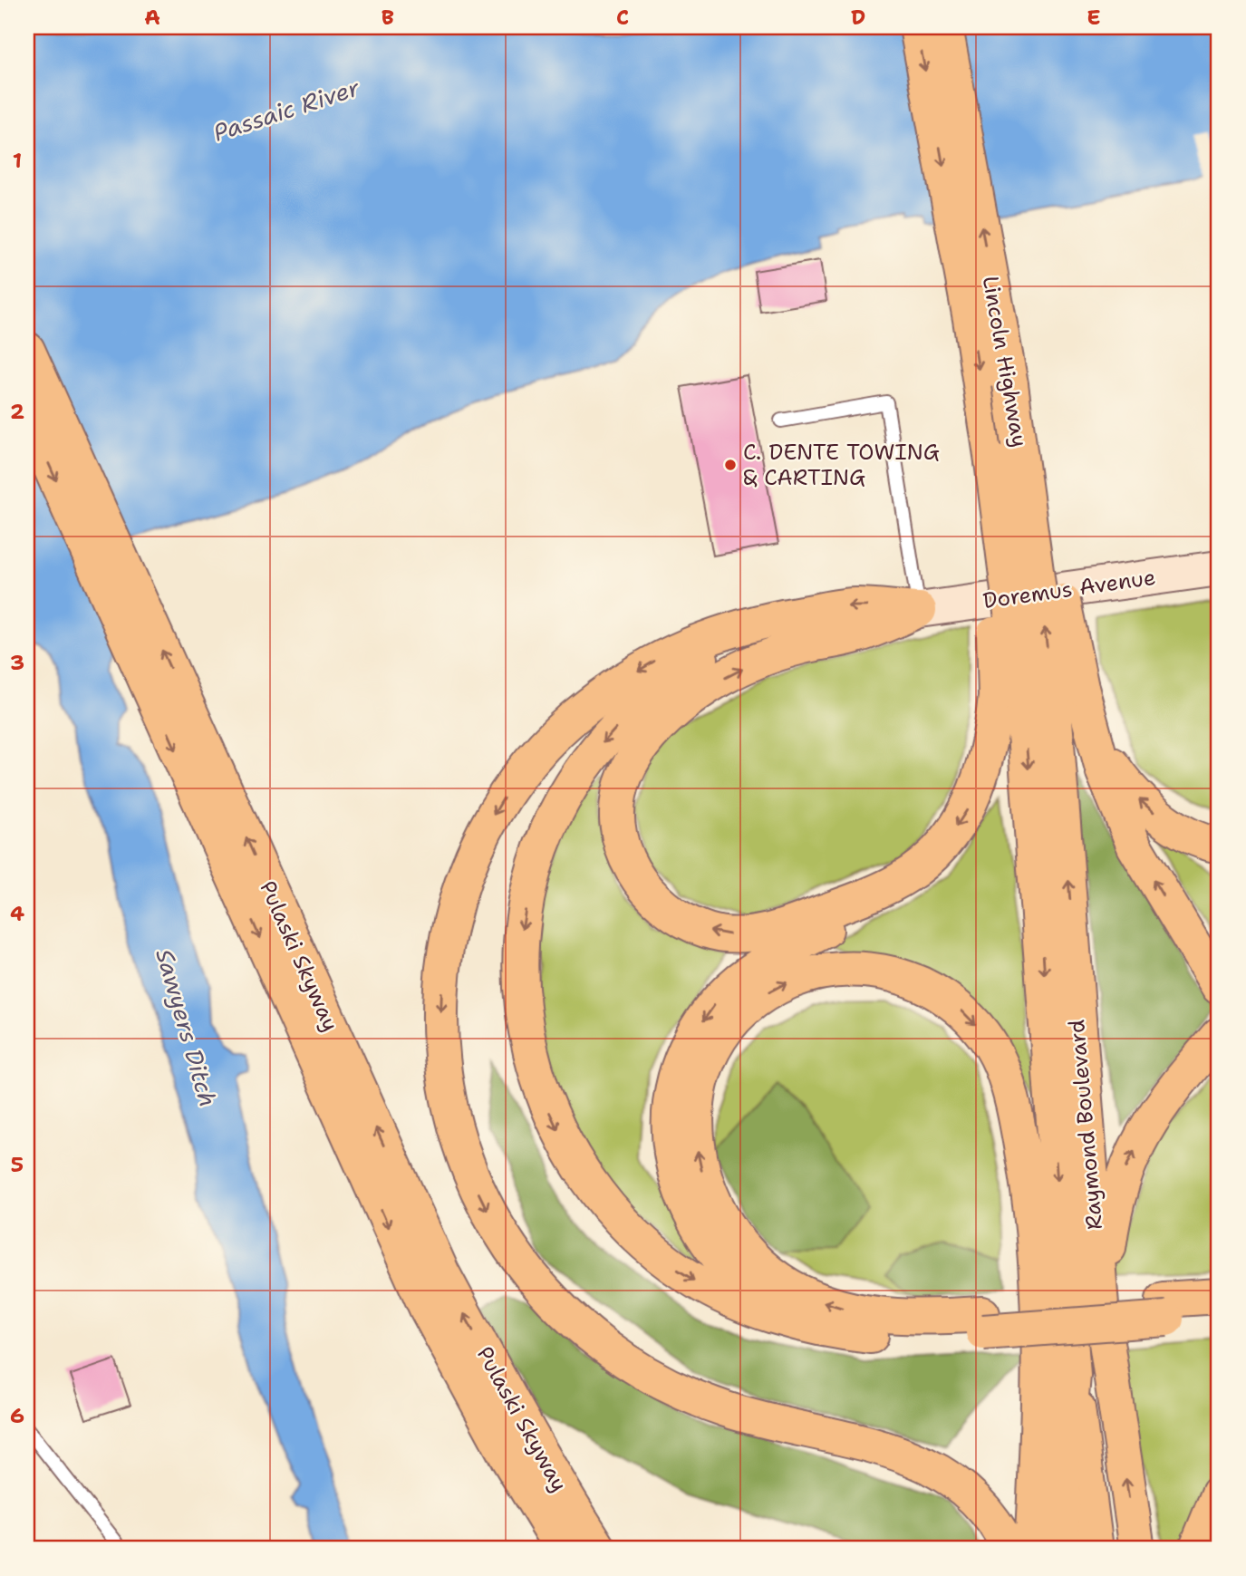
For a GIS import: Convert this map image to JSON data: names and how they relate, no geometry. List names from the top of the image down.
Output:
{
  "streets": {
    "main road": [
      "Lincoln Highway",
      "Doremus Avenue",
      "Pulaski Skyway",
      "Raymond Boulevard"
    ]
  },
  "crossings": [
    ["Lincoln Highway", "Raymond Boulevard"]
  ],
  "water": ["Passaic River", "Sawyers Ditch"],
  "places": ["C. DENTE TOWING & CARTING"],
  "grid": {
    "columns": [
      "A",
      "B",
      "C",
      "D",
      "E"
    ],
    "rows": [
      "1",
      "2",
      "3",
      "4",
      "5",
      "6"
    ]
  }
}
